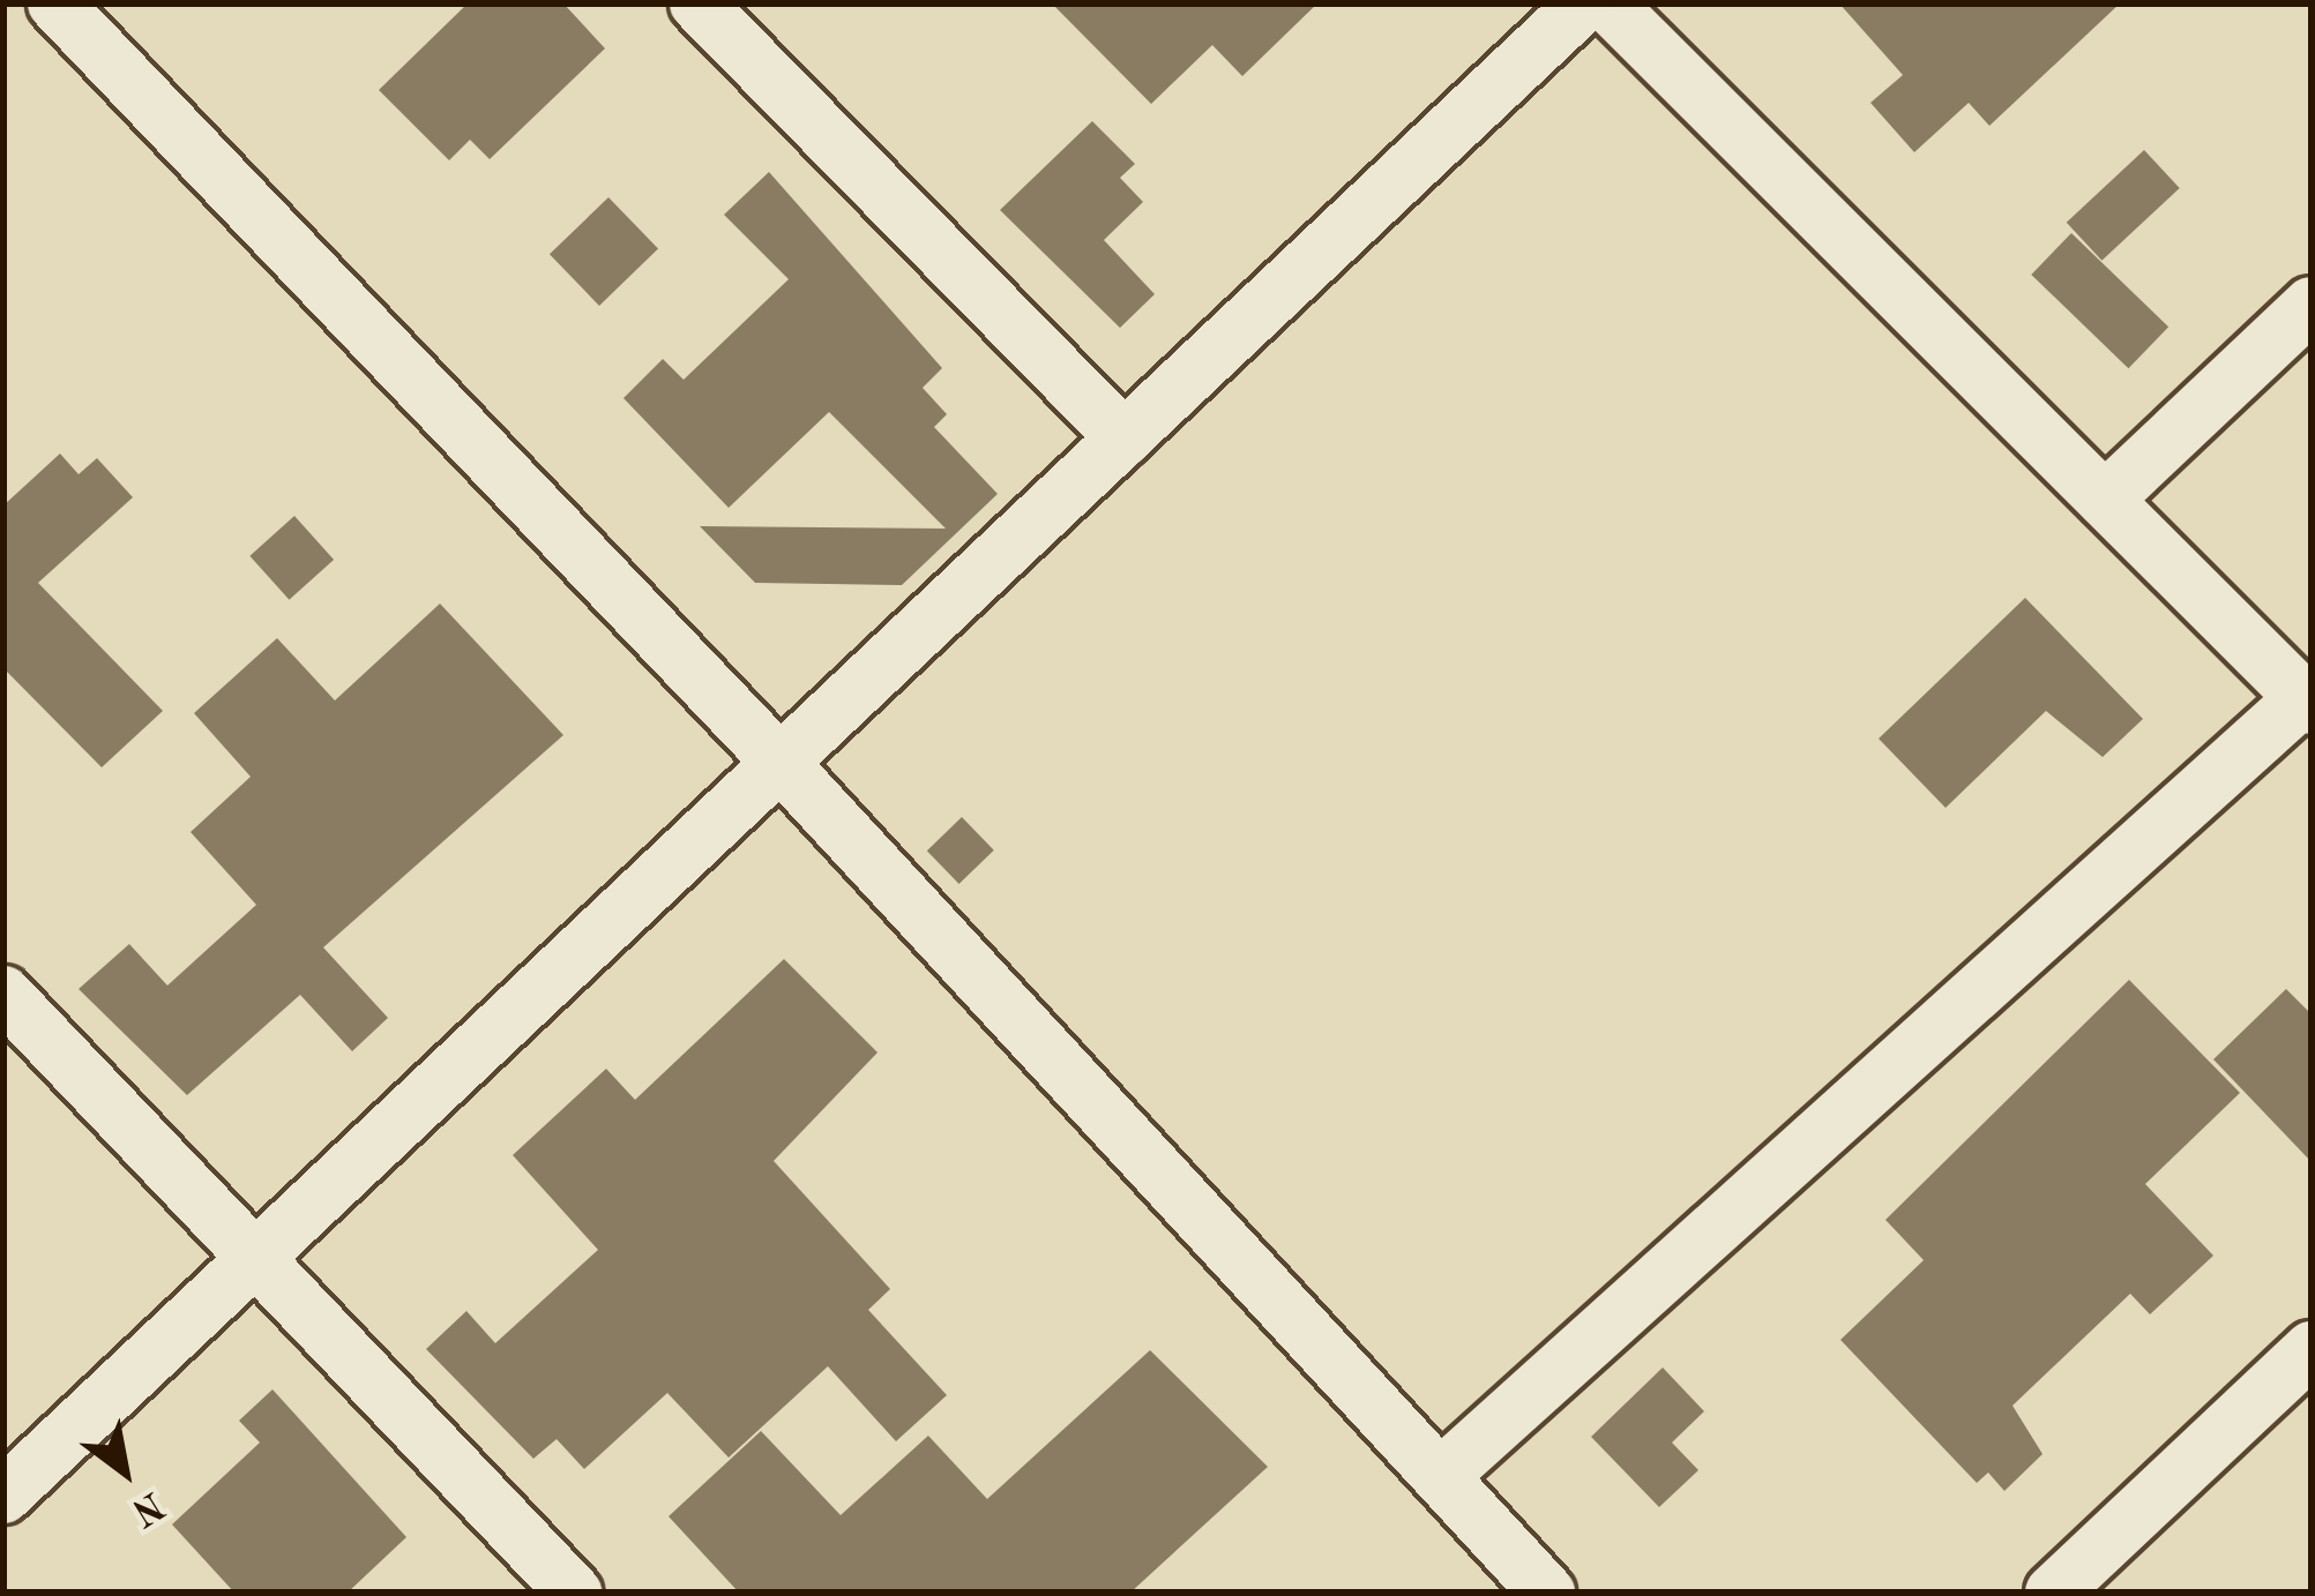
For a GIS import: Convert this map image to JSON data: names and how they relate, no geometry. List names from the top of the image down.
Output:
{
  "north": "bottom right"
}
